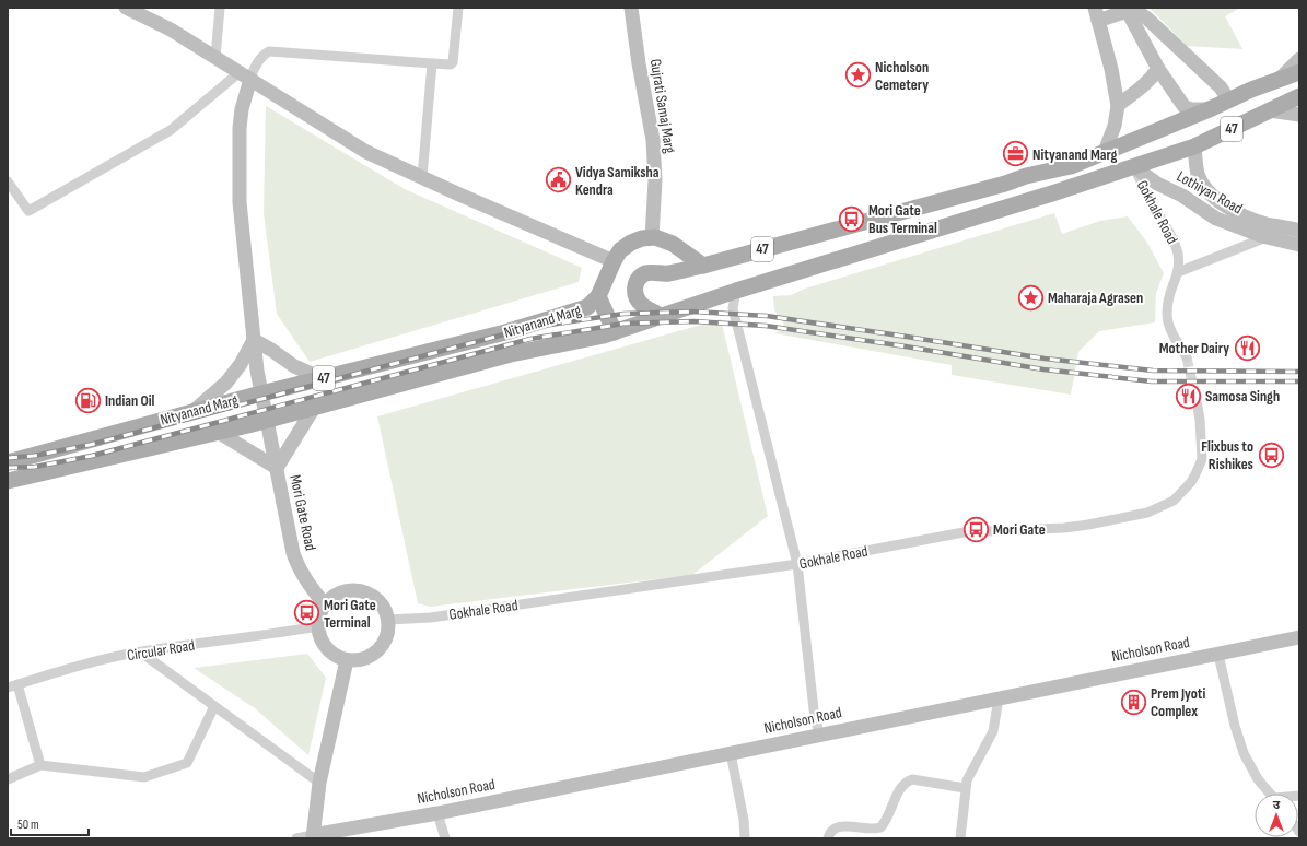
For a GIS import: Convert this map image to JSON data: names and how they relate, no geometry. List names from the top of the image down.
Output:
{
  "streets": {
    "main road": ["47", "Nityanand Marg"],
    "street": [
      "Gujrati Samaj Marg",
      "Lothiyan Road",
      "Gokhale Road",
      "Mori Gate Road",
      "Nicholson Road",
      "Circular Road"
    ]
  },
  "crossings": [
    ["Gujrati Samaj Marg", "Nityanand Marg"],
    ["47", "Nityanand Marg"],
    ["Lothiyan Road", "Gokhale Road"],
    ["Lothiyan Road", "Nityanand Marg"],
    ["Gokhale Road", "Nityanand Marg"],
    ["Gokhale Road", "Mori Gate Road"],
    ["Gokhale Road", "Circular Road"],
    ["Nityanand Marg", "Mori Gate Road"],
    ["Mori Gate Road", "Circular Road"]
  ],
  "places": {
    "place": ["Nicholson Cemetery", "Maharaja Agrasen"],
    "office": ["Nityanand Marg"],
    "public building": ["Vidya Samiksha Kendra"],
    "bus stop": [
      "Mori Gate Bus Terminal",
      "Flixbus to Rishikes",
      "Mori Gate",
      "Mori Gate Terminal"
    ],
    "restaurant": ["Mother Dairy", "Samosa Singh"],
    "fuel station": ["Indian Oil"],
    "building": ["Prem Jyoti Complex"]
  },
  "scale_bar": "50 m",
  "north": "top"
}
